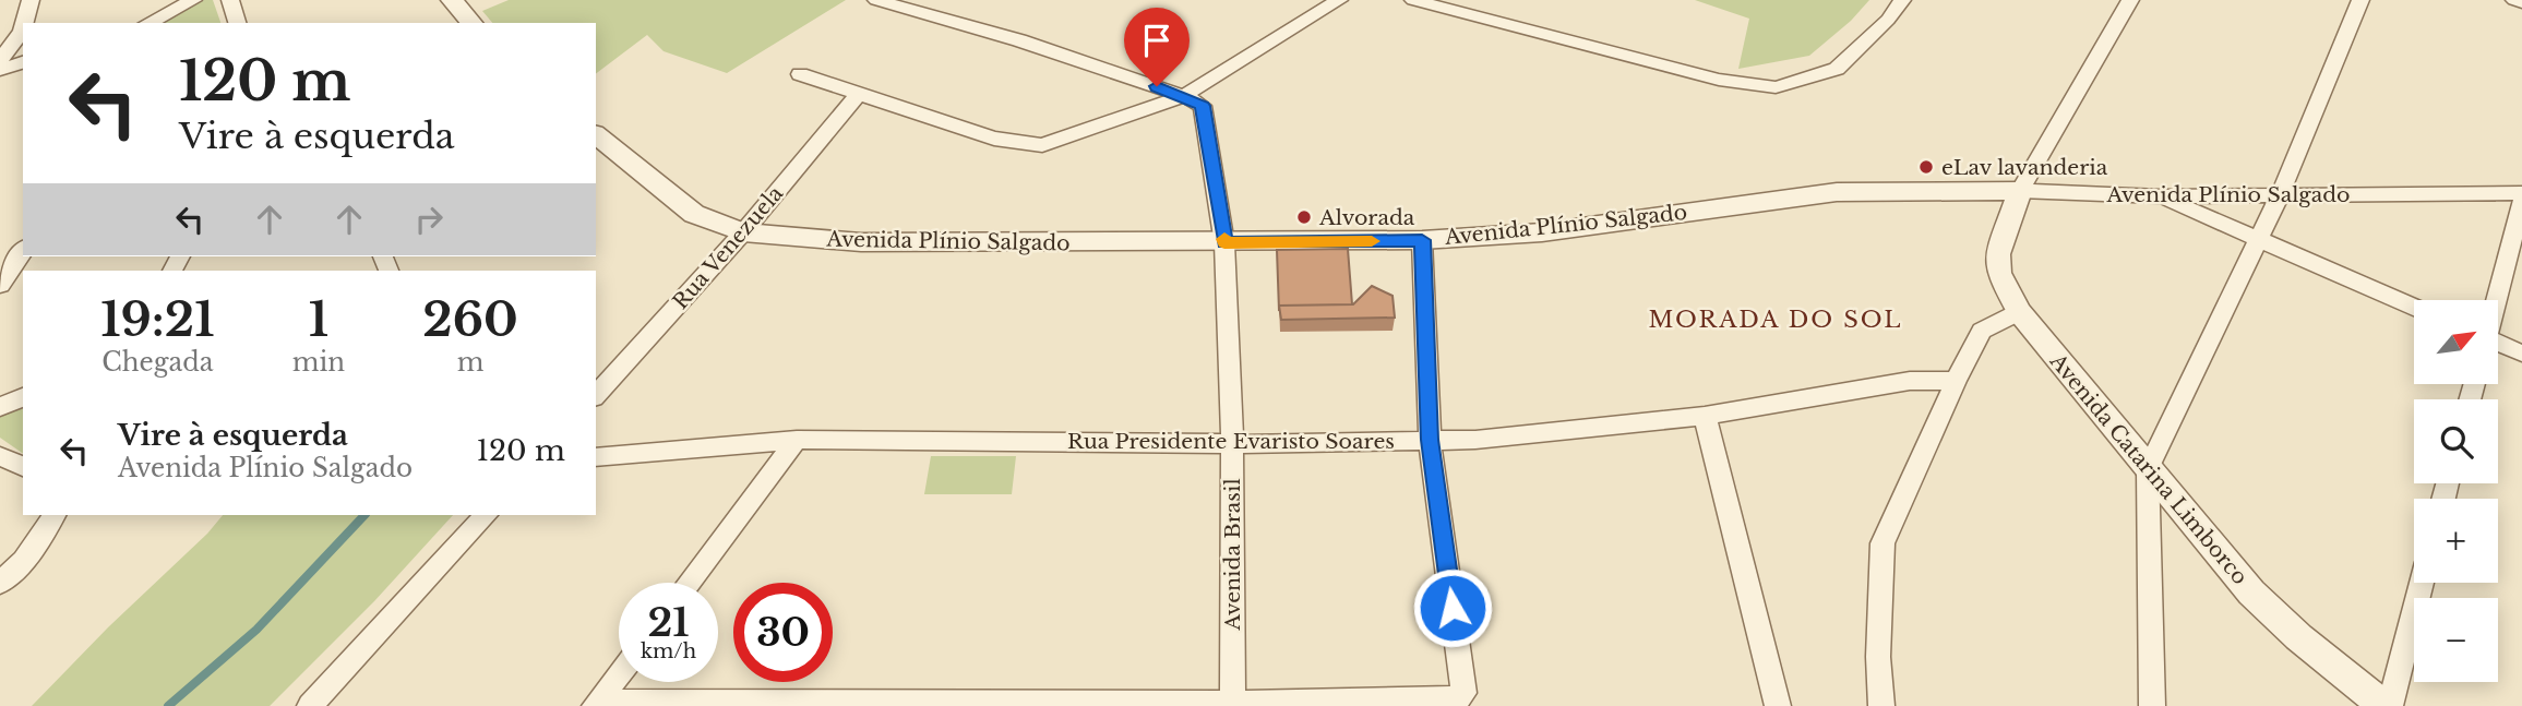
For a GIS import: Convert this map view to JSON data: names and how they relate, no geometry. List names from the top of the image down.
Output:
{
  "streets": {
    "street": [
      "Avenida Plínio Salgado",
      "Rua Venezuela",
      "Rua Presidente Evaristo Soares",
      "Avenida Catarina Limborco",
      "Avenida Brasil"
    ]
  },
  "crossings": [
    ["Avenida Plínio Salgado", "Rua Venezuela"],
    ["Avenida Plínio Salgado", "Avenida Catarina Limborco"],
    ["Avenida Plínio Salgado", "Avenida Brasil"],
    ["Rua Presidente Evaristo Soares", "Avenida Brasil"]
  ],
  "districts": ["MORADA DO SOL"],
  "places": ["eLav lavanderia", "Alvorada"],
  "north": "top right",
  "page": {
    "turn": ["120 m", "Vire à esquerda"],
    "eta": [
      "19:21",
      "Chegada",
      "1",
      "min",
      "260",
      "m"
    ],
    "map_buttons": ["+", "−"],
    "list": [
      {
        "name": "Vire à esquerda",
        "note": "Avenida Plínio Salgado",
        "value": "120 m"
      }
    ],
    "speed": "21 km/h",
    "limit": "30"
  }
}
